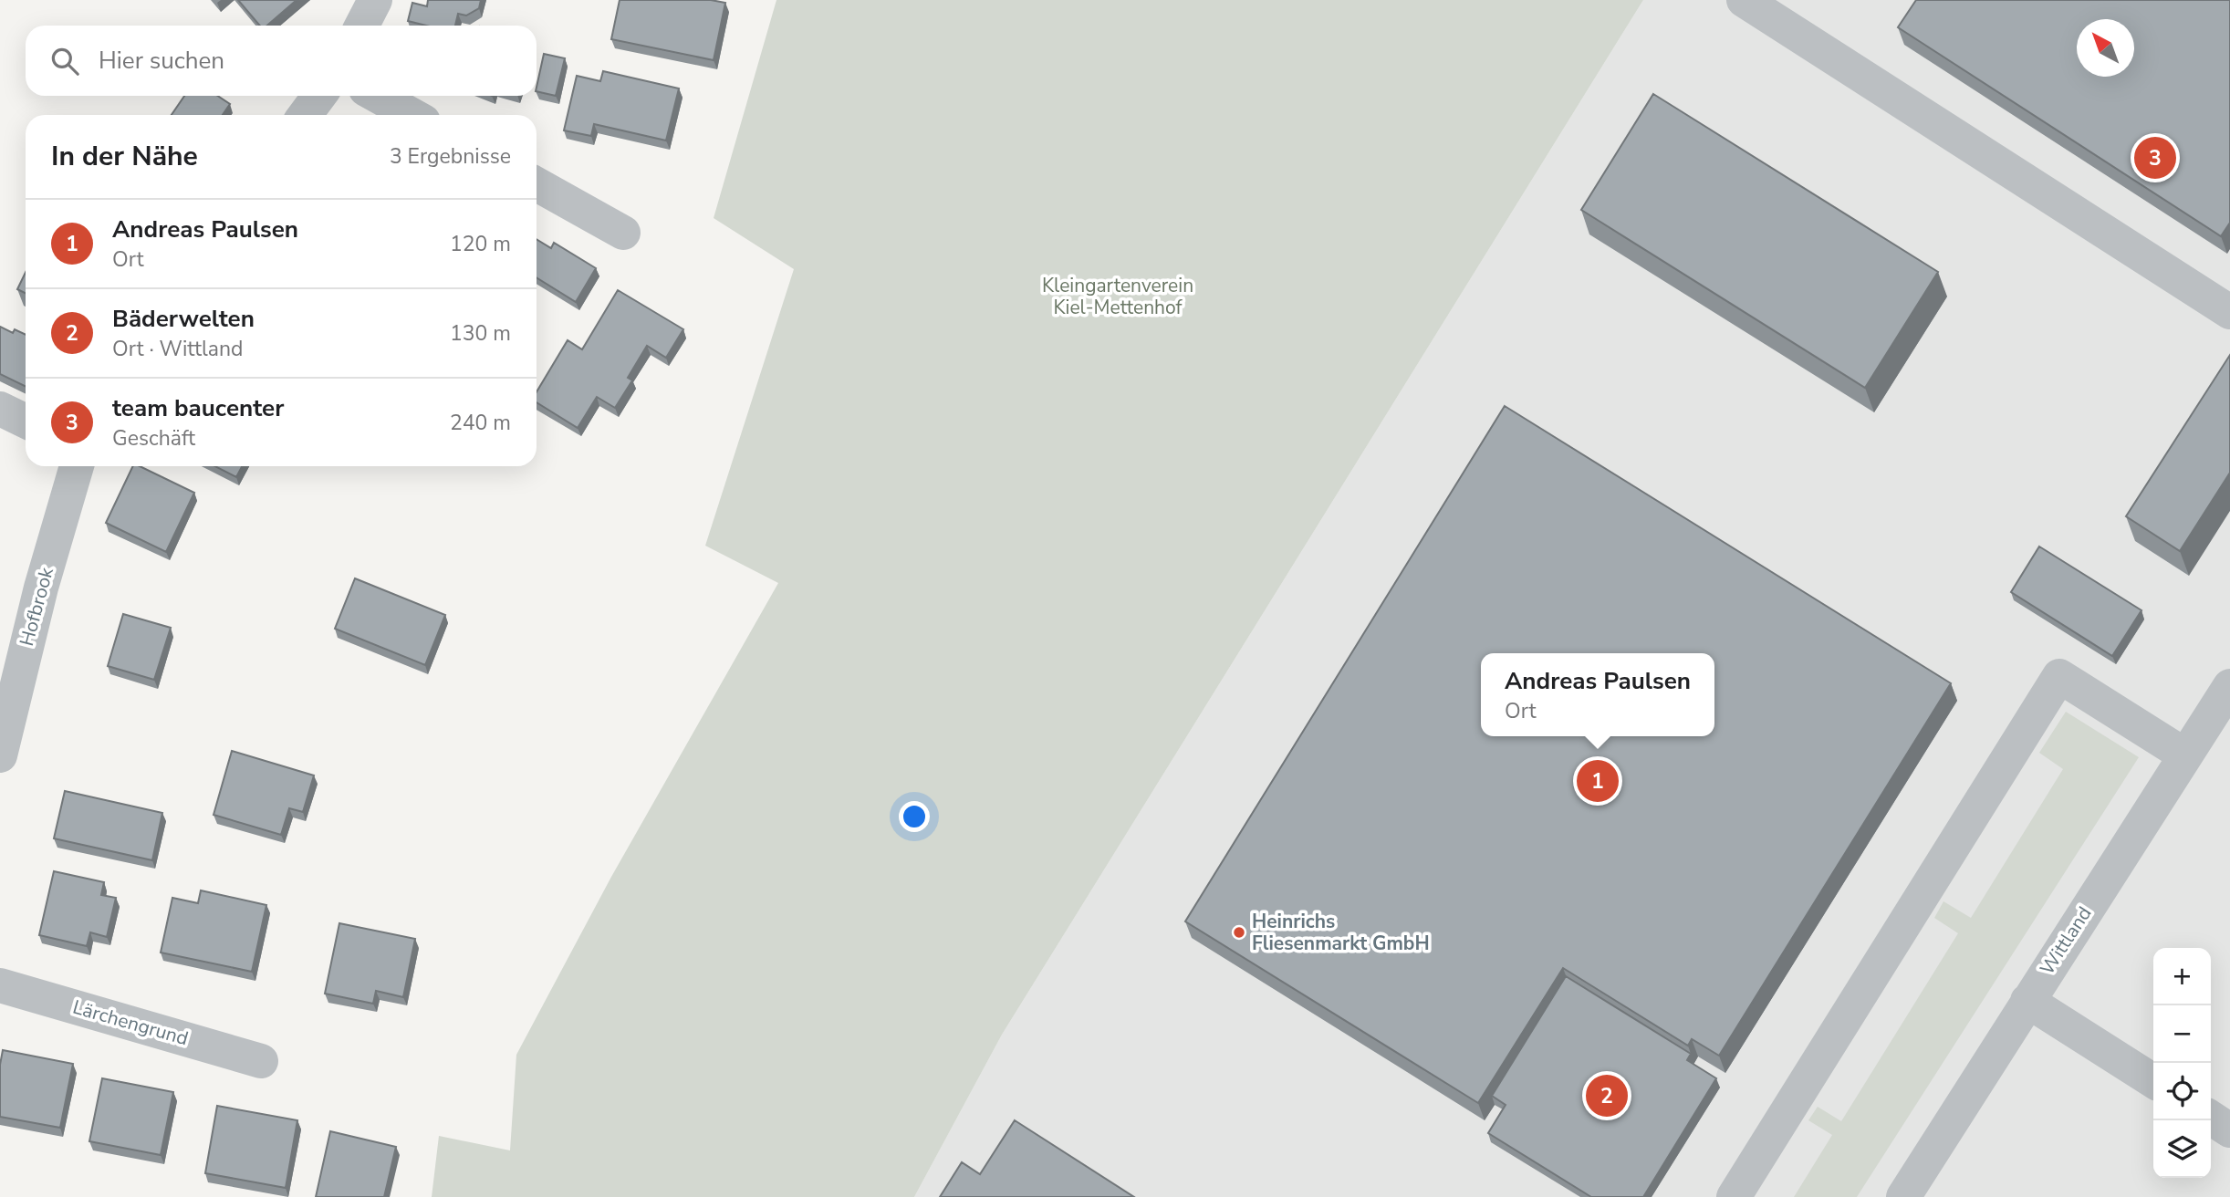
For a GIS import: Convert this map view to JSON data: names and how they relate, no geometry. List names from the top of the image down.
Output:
{
  "streets": {
    "street": ["Hofbrook", "Wittland", "Lärchengrund"]
  },
  "parks": ["Kleingartenverein Kiel-Mettenhof"],
  "places": ["Heinrichs Fliesenmarkt GmbH"],
  "north": "top left",
  "page": {
    "search": "Hier suchen",
    "heading": ["In der Nähe", "3 Ergebnisse"],
    "pins": ["3", "1", "2"],
    "list": [
      {
        "mark": "1",
        "name": "Andreas Paulsen",
        "note": "Ort",
        "value": "120 m"
      },
      {
        "mark": "2",
        "name": "Bäderwelten",
        "note": "Ort · Wittland",
        "value": "130 m"
      },
      {
        "mark": "3",
        "name": "team baucenter",
        "note": "Geschäft",
        "value": "240 m"
      }
    ],
    "popup": ["Andreas Paulsen", "Ort"],
    "map_buttons": ["+", "−"]
  }
}
